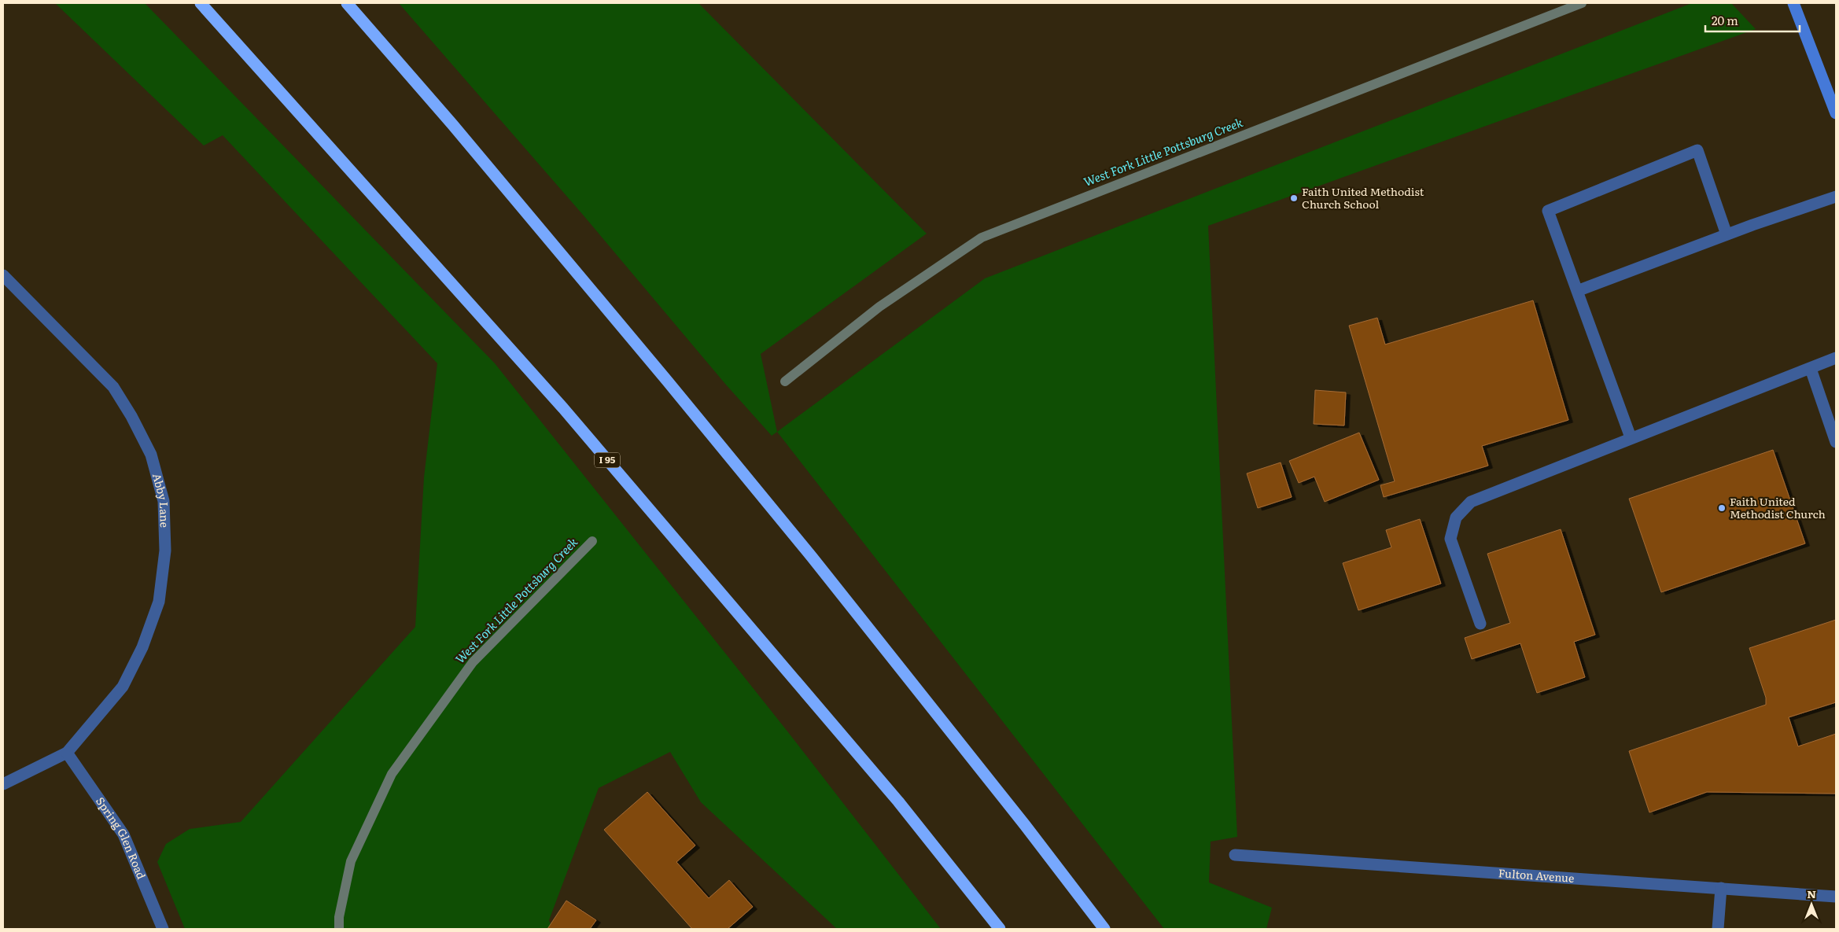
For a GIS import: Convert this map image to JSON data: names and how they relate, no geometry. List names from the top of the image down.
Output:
{
  "streets": {
    "highway": ["I 95"],
    "street": ["Abby Lane", "Spring Glen Road", "Fulton Avenue"]
  },
  "crossings": [
    ["Abby Lane", "Spring Glen Road"]
  ],
  "water": ["West Fork Little Pottsburg Creek"],
  "places": ["Faith United Methodist Church School", "Faith United Methodist Church"],
  "scale_bar": "20 m",
  "north": "top"
}
